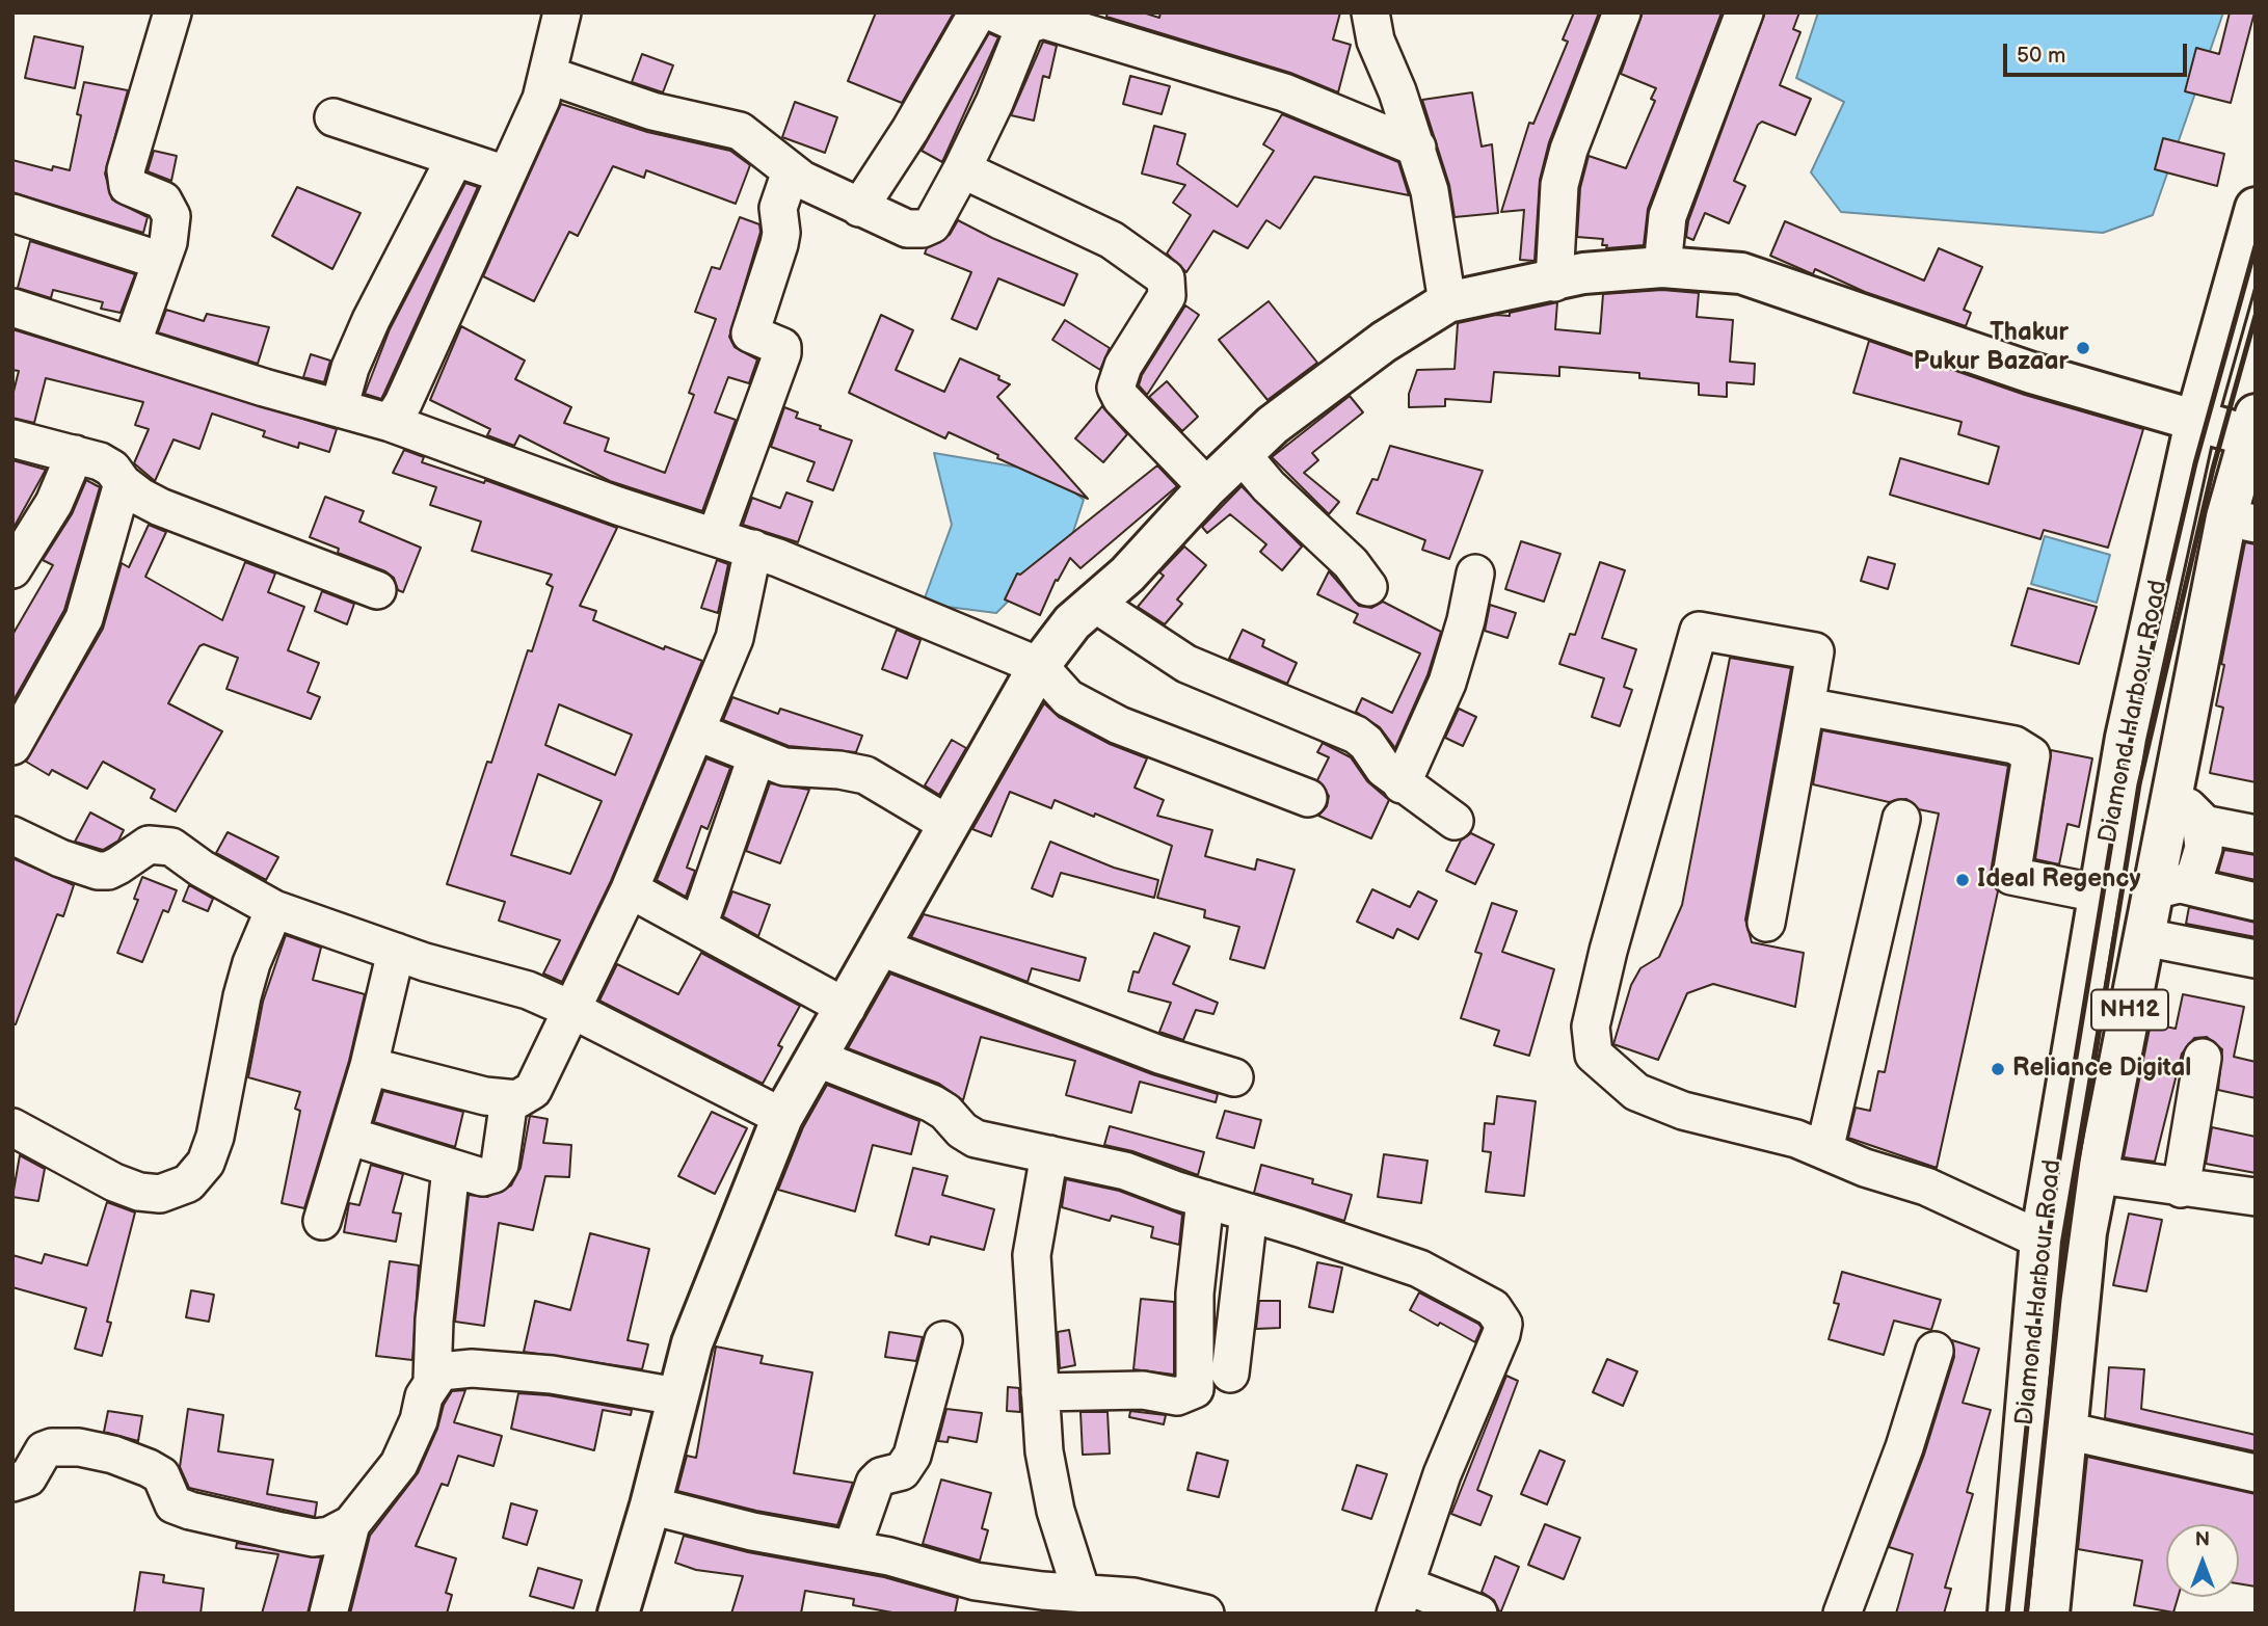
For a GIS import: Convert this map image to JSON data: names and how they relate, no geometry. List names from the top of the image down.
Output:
{
  "streets": {
    "main road": ["Diamond Harbour Road", "NH12"]
  },
  "places": ["Thakur Pukur Bazaar", "Ideal Regency", "Reliance Digital"],
  "scale_bar": "50 m",
  "north": "top"
}
